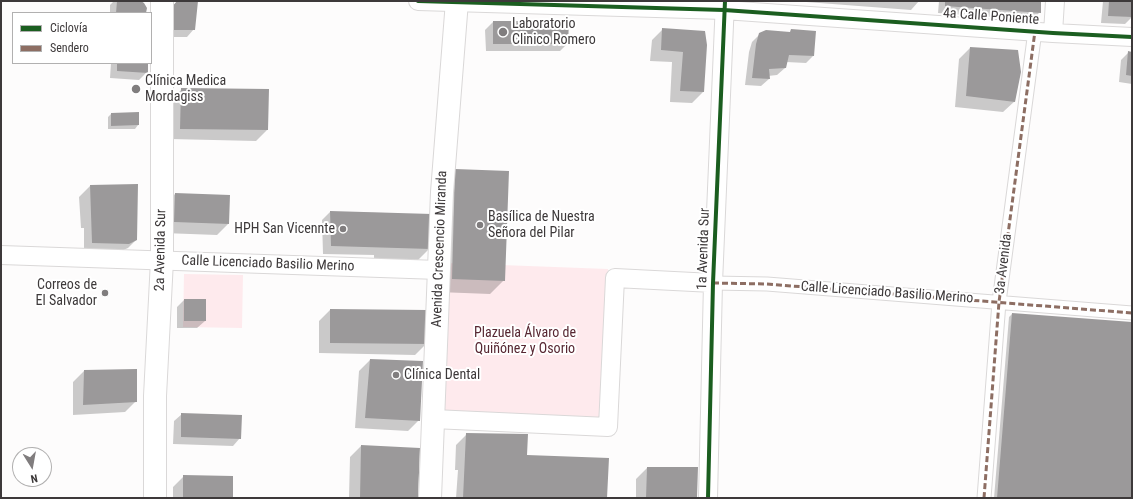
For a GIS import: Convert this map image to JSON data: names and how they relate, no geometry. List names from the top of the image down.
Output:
{
  "streets": {
    "main road": ["Avenida Crescencio Miranda", "2a Avenida Sur"],
    "street": [
      "4a Calle Poniente",
      "1a Avenida Sur",
      "Calle Licenciado Basilio Merino",
      "3a Avenida"
    ]
  },
  "crossings": [
    ["4a Calle Poniente", "Avenida Crescencio Miranda"],
    ["4a Calle Poniente", "1a Avenida Sur"],
    ["4a Calle Poniente", "3a Avenida"],
    ["Avenida Crescencio Miranda", "Calle Licenciado Basilio Merino"],
    ["1a Avenida Sur", "Calle Licenciado Basilio Merino"],
    ["2a Avenida Sur", "Calle Licenciado Basilio Merino"],
    ["Calle Licenciado Basilio Merino", "3a Avenida"]
  ],
  "parks": ["Plazuela Álvaro de Quiñónez y Osorio"],
  "places": [
    "Laboratorio Clinico Romero",
    "Clínica Medica Mordagiss",
    "Basílica de Nuestra Señora del Pilar",
    "HPH San Vicennte",
    "Correos de El Salvador",
    "Clínica Dental"
  ],
  "legend": ["Ciclovía", "Sendero"],
  "north": "bottom"
}
